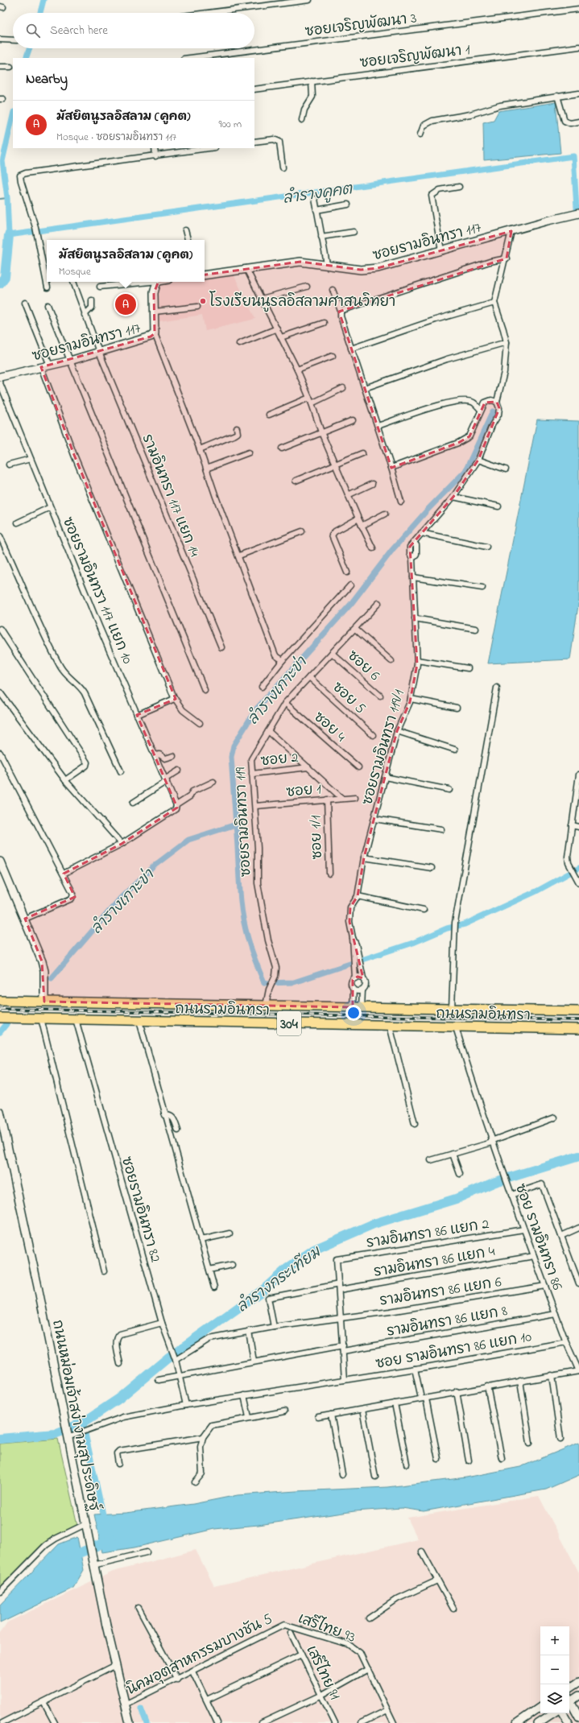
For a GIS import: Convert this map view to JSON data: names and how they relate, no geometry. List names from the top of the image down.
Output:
{
  "streets": {
    "highway": ["ถนนรามอินทรา", "304"],
    "street": [
      "ซอยเจริญพัฒนา 3",
      "ซอยเจริญพัฒนา 1",
      "ซอยรามอินทรา 117",
      "รามอินทรา 117 แยก 14",
      "ซอยรามอินทรา 117 แยก 10",
      "ซอย 6",
      "ซอย 5",
      "ซอย 4",
      "ซอยรามอินทรา 119/1",
      "ซอย 2",
      "ซอย 1",
      "ซอยรามอินทรา 119",
      "ซอย 1/1",
      "ซอยรามอินทรา 82",
      "รามอินทรา 86 แยก 2",
      "ซอย รามอินทรา 86",
      "รามอินทรา 86 แยก 4",
      "รามอินทรา 86 แยก 6",
      "รามอินทรา 86 แยก 8",
      "ซอย รามอินทรา 86 แยก 10",
      "ถนนหม่อมเจ้าสง่างามสุประดิษฐ์",
      "เสรีไทย 93",
      "นิคมอุตสาหกรรมบางชัน 5",
      "เสรีไทย 91"
    ]
  },
  "crossings": [
    ["ซอยรามอินทรา 117", "รามอินทรา 117 แยก 14"],
    ["ซอย 6", "ซอยรามอินทรา 119"],
    ["ซอย 5", "ซอยรามอินทรา 119"],
    ["ซอย 4", "ซอยรามอินทรา 119"],
    ["ซอยรามอินทรา 119/1", "ถนนรามอินทรา"],
    ["ซอย 2", "ซอยรามอินทรา 119"],
    ["ซอย 1", "ซอยรามอินทรา 119"],
    ["ซอย 1", "ซอย 1/1"],
    ["ซอยรามอินทรา 119", "ถนนรามอินทรา"],
    ["ถนนรามอินทรา", "ซอยรามอินทรา 82"],
    ["ถนนรามอินทรา", "ซอย รามอินทรา 86"],
    ["ซอยรามอินทรา 82", "รามอินทรา 86 แยก 6"],
    ["ซอยรามอินทรา 82", "รามอินทรา 86 แยก 8"],
    ["ซอยรามอินทรา 82", "ซอย รามอินทรา 86 แยก 10"],
    ["รามอินทรา 86 แยก 2", "ซอย รามอินทรา 86"],
    ["รามอินทรา 86 แยก 2", "รามอินทรา 86 แยก 4"],
    ["ซอย รามอินทรา 86", "รามอินทรา 86 แยก 4"],
    ["ซอย รามอินทรา 86", "รามอินทรา 86 แยก 6"],
    ["ซอย รามอินทรา 86", "รามอินทรา 86 แยก 8"],
    ["ซอย รามอินทรา 86", "ซอย รามอินทรา 86 แยก 10"],
    ["รามอินทรา 86 แยก 4", "รามอินทรา 86 แยก 6"],
    ["ซอย รามอินทรา 86 แยก 10", "ถนนหม่อมเจ้าสง่างามสุประดิษฐ์"],
    ["ถนนหม่อมเจ้าสง่างามสุประดิษฐ์", "นิคมอุตสาหกรรมบางชัน 5"],
    ["เสรีไทย 93", "นิคมอุตสาหกรรมบางชัน 5"]
  ],
  "water": ["ลำรางคูคต", "ลำรางเกาะข่า", "ลำรางกระเทียม"],
  "places": ["โรงเรียนนูรลอิสลามศาสนวิทยา"],
  "page": {
    "search": "Search here",
    "heading": "Nearby",
    "list": [
      {
        "mark": "A",
        "name": "มัสยิตนูรลอิสลาม (คูคต)",
        "note": "Mosque · ซอยรามอินทรา 117",
        "value": "900 m"
      }
    ],
    "popup": ["มัสยิตนูรลอิสลาม (คูคต)", "Mosque"],
    "pins": "A",
    "map_buttons": ["+", "−"]
  }
}
